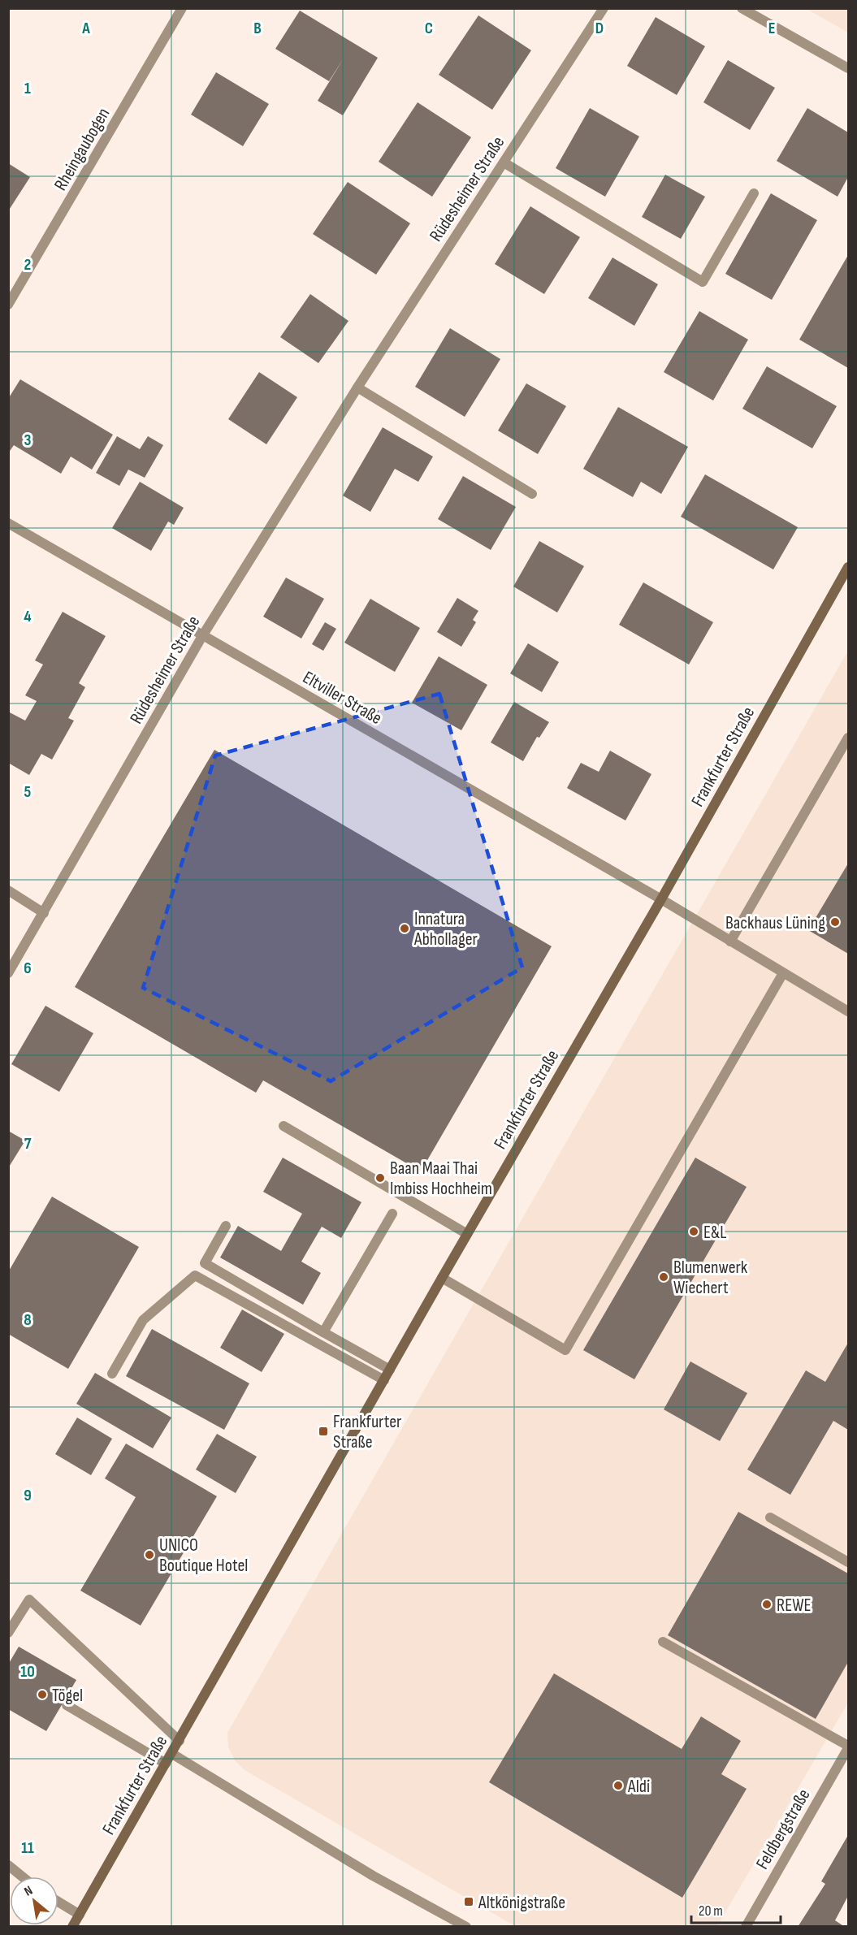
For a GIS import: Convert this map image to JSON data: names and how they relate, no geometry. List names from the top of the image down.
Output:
{
  "streets": {
    "street": [
      "Rheingaubogen",
      "Rüdesheimer Straße",
      "Eltviller Straße",
      "Frankfurter Straße",
      "Feldbergstraße"
    ]
  },
  "crossings": [
    ["Rüdesheimer Straße", "Eltviller Straße"],
    ["Eltviller Straße", "Frankfurter Straße"]
  ],
  "places": {
    "other": [
      "Backhaus Lüning",
      "Innatura Abhollager",
      "Baan Maai Thai Imbiss Hochheim",
      "E&L",
      "Blumenwerk Wiechert",
      "UNICO Boutique Hotel",
      "REWE",
      "Tögel",
      "Aldi"
    ],
    "transit": ["Frankfurter Straße", "Altkönigstraße"]
  },
  "scale_bar": "20 m",
  "north": "top left",
  "grid": {
    "columns": [
      "A",
      "B",
      "C",
      "D",
      "E"
    ],
    "rows": [
      "1",
      "2",
      "3",
      "4",
      "5",
      "6",
      "7",
      "8",
      "9",
      "10",
      "11"
    ]
  }
}
